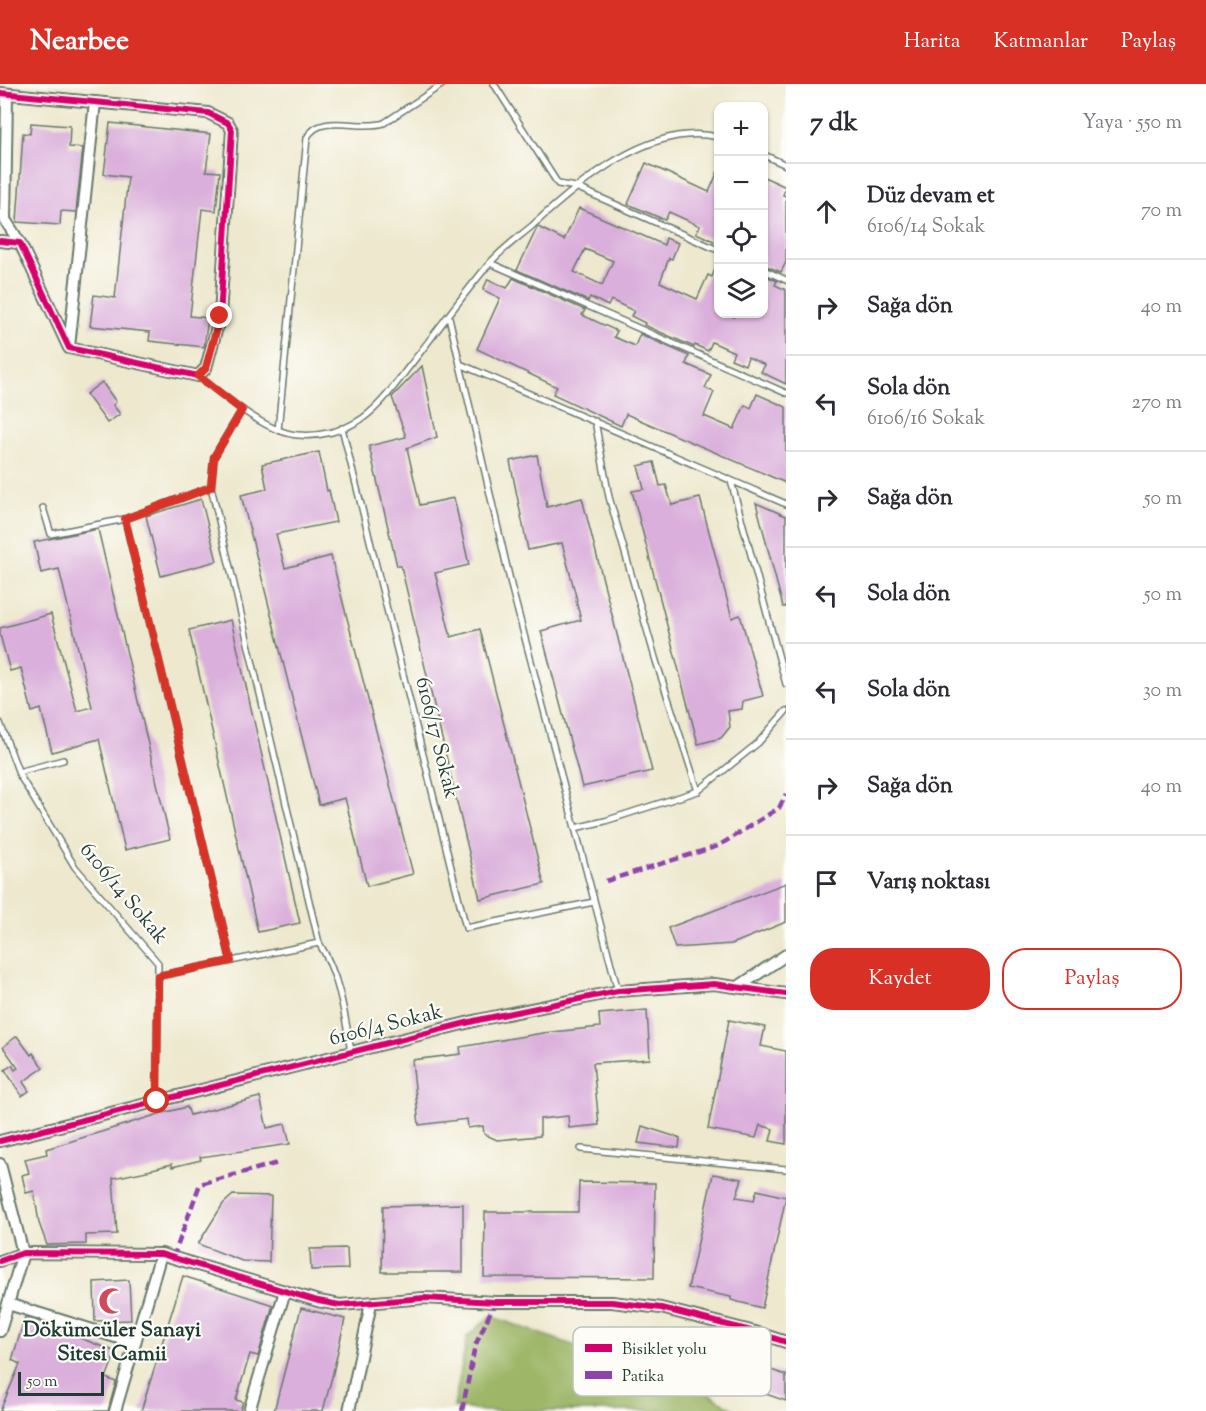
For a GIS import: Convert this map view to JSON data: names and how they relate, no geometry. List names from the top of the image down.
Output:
{
  "streets": {
    "street": ["6106/4 Sokak"],
    "lane": ["6106/17 Sokak", "6106/14 Sokak"]
  },
  "crossings": [
    ["6106/14 Sokak", "6106/4 Sokak"]
  ],
  "places": {
    "mosque": ["Dökümcüler Sanayi Sitesi Camii"]
  },
  "legend": ["Bisiklet yolu", "Patika"],
  "scale_bar": "50 m",
  "page": {
    "header": "Nearbee",
    "nav": ["Harita", "Katmanlar", "Paylaş"],
    "heading": ["7 dk", "Yaya · 550 m"],
    "map_buttons": ["+", "−"],
    "list": [
      ["Düz devam et", "6106/14 Sokak", "70 m"],
      ["Sağa dön", "40 m"],
      ["Sola dön", "6106/16 Sokak", "270 m"],
      ["Sağa dön", "50 m"],
      ["Sola dön", "50 m"],
      ["Sola dön", "30 m"],
      ["Sağa dön", "40 m"],
      "Varış noktası"
    ],
    "buttons": ["Kaydet", "Paylaş"],
    "scale": "50 m"
  }
}
